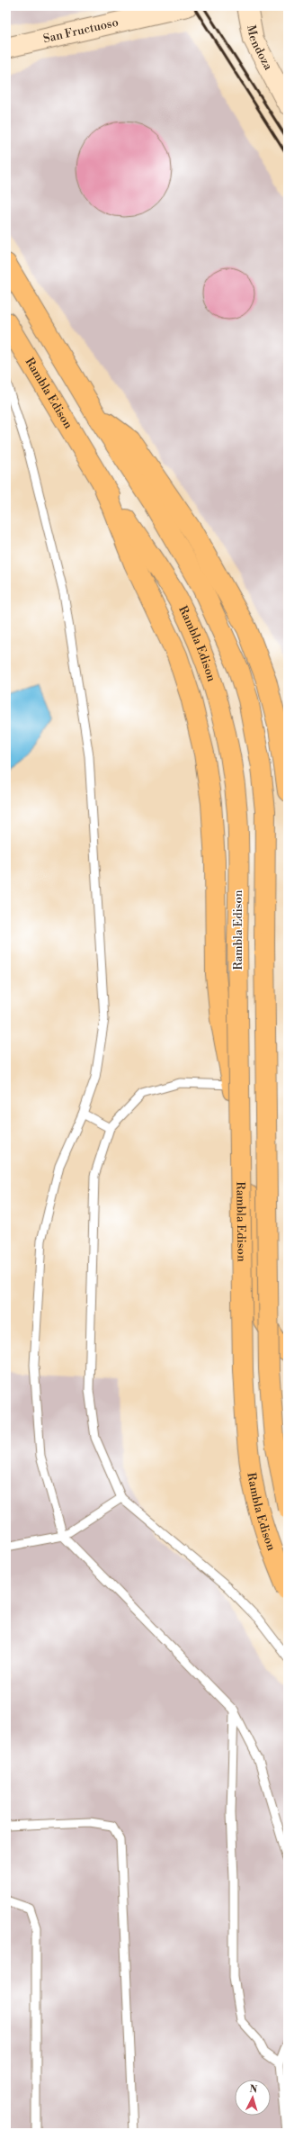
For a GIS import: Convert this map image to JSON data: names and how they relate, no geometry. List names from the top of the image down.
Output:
{
  "streets": {
    "main road": ["Rambla Edison"],
    "street": ["San Fructuoso", "Mendoza"]
  },
  "north": "top"
}
